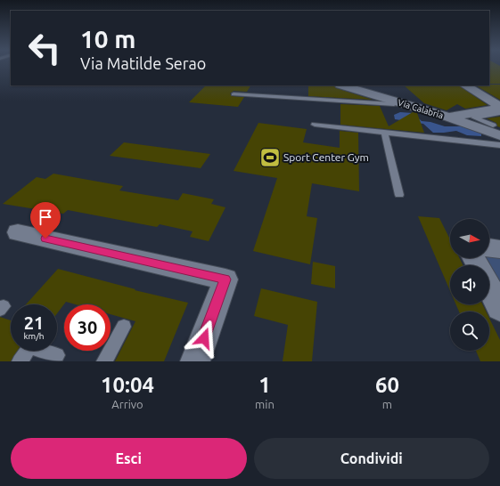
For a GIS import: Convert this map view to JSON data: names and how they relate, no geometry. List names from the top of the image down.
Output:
{
  "streets": {
    "street": ["Via Calabria"]
  },
  "places": {
    "sports": ["Sport Center Gym"]
  },
  "north": "right",
  "page": {
    "turn": ["10 m", "Via Matilde Serao"],
    "speed": "21 km/h",
    "limit": "30",
    "eta": [
      "10:04",
      "Arrivo",
      "1",
      "min",
      "60",
      "m"
    ],
    "buttons": ["Esci", "Condividi"]
  }
}
